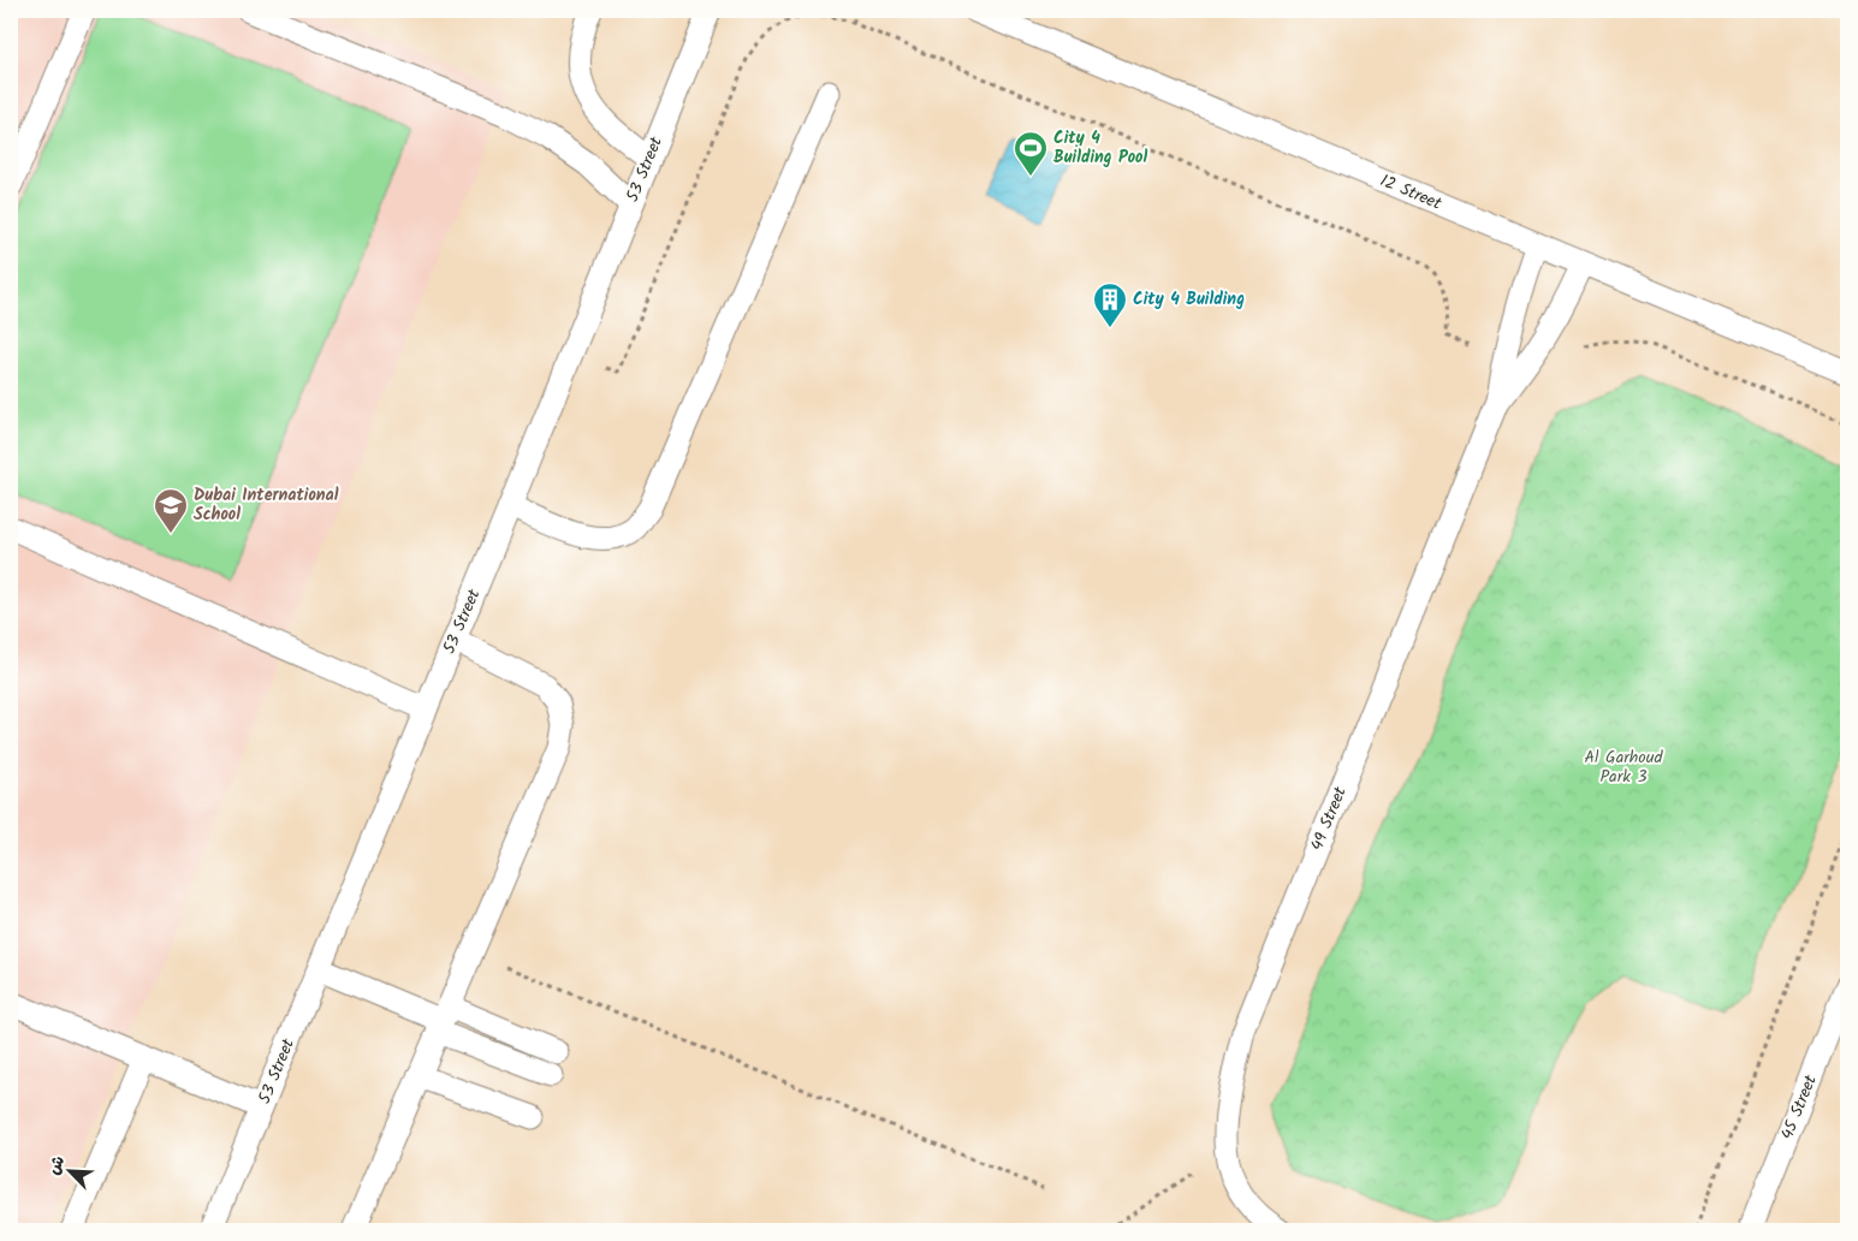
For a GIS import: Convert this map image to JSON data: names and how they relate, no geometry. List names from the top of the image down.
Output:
{
  "streets": {
    "lane": [
      "53 Street",
      "12 Street",
      "49 Street",
      "45 Street"
    ]
  },
  "parks": ["Al Garhoud Park 3"],
  "places": {
    "sports": ["City 4 Building Pool"],
    "building": ["City 4 Building"],
    "school or university": ["Dubai International School"]
  },
  "north": "top left"
}
